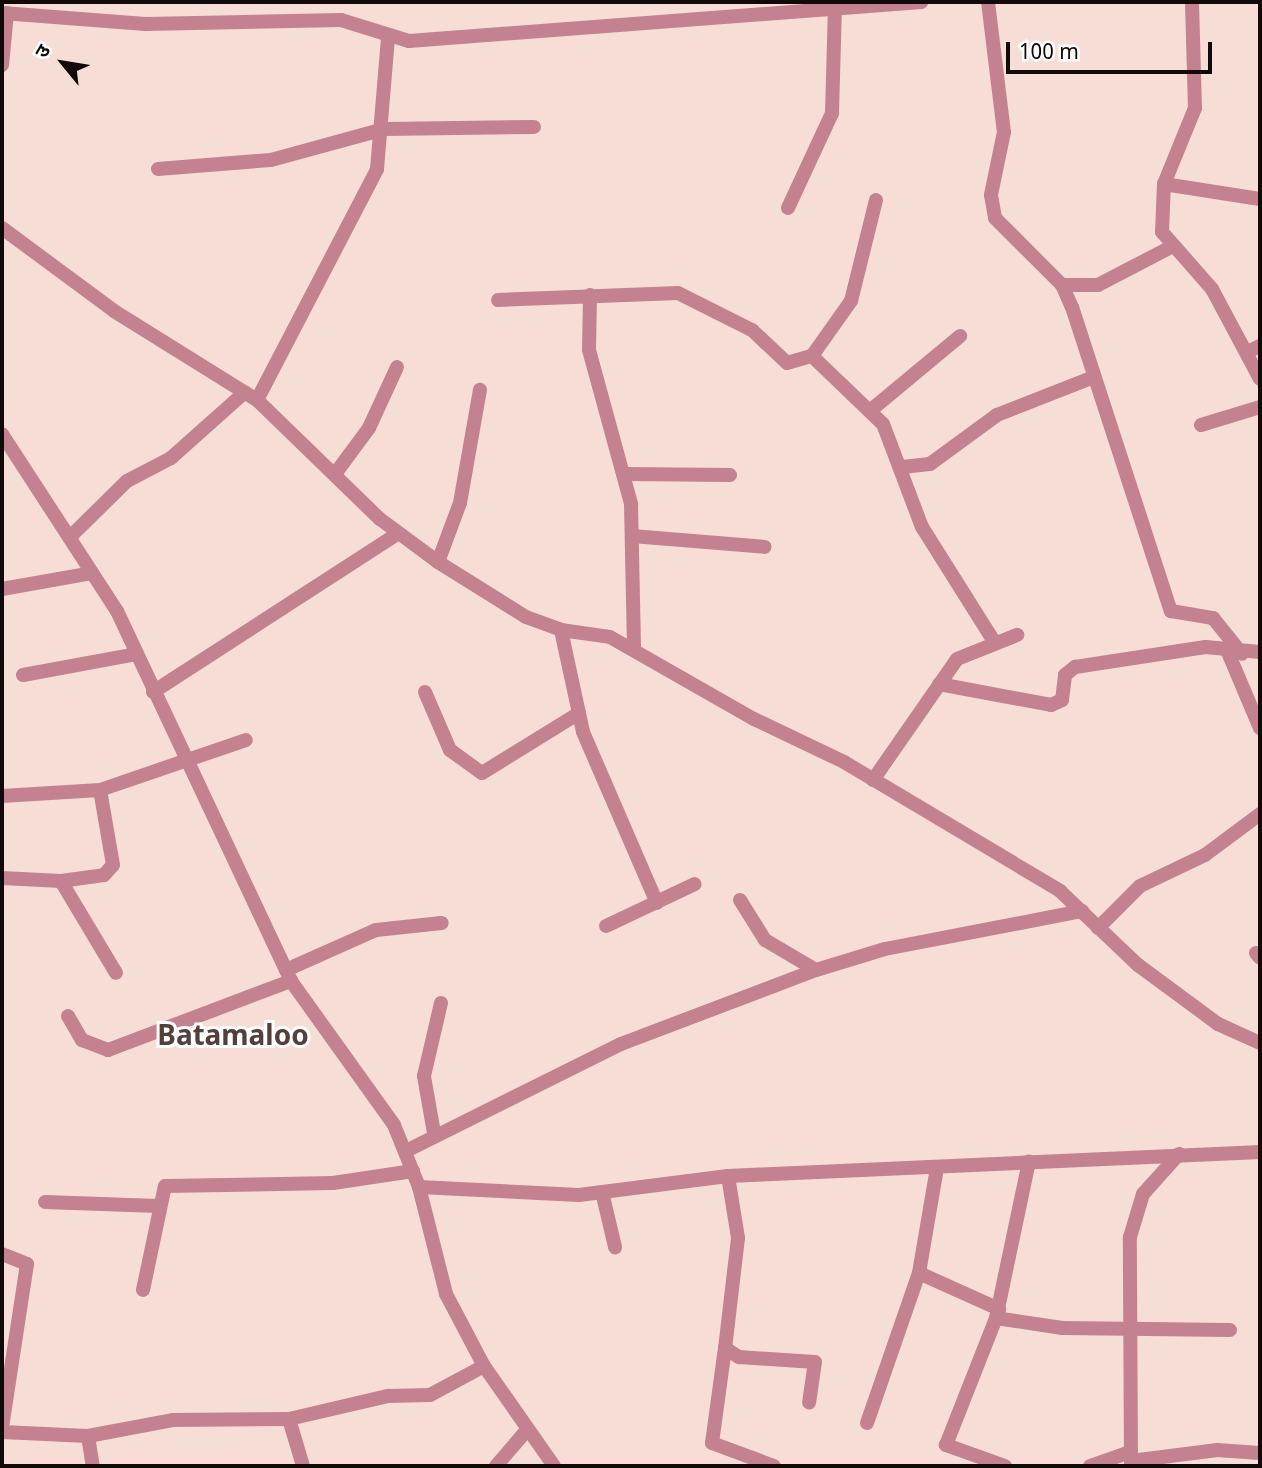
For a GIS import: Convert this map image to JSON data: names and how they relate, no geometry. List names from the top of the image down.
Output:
{
  "districts": ["Batamaloo"],
  "scale_bar": "100 m",
  "north": "top left"
}
